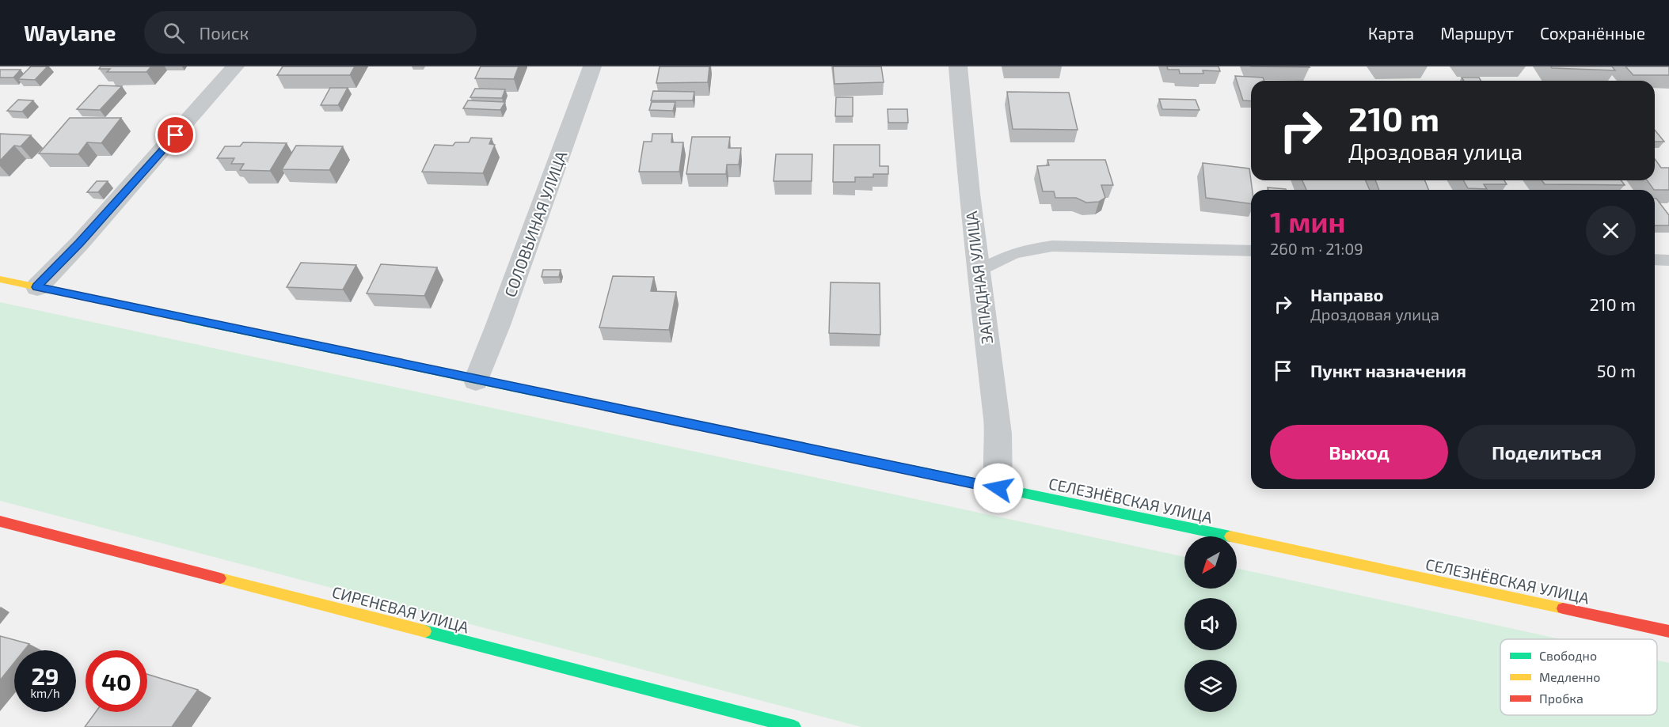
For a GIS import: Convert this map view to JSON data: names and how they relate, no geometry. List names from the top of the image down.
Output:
{
  "streets": {
    "street": [
      "СОЛОВЬИНАЯ УЛИЦА",
      "ЗАПАДНАЯ УЛИЦА",
      "СЕЛЕЗНЁВСКАЯ УЛИЦА",
      "СИРЕНЕВАЯ УЛИЦА"
    ]
  },
  "crossings": [
    ["СОЛОВЬИНАЯ УЛИЦА", "СЕЛЕЗНЁВСКАЯ УЛИЦА"],
    ["ЗАПАДНАЯ УЛИЦА", "СЕЛЕЗНЁВСКАЯ УЛИЦА"]
  ],
  "legend": ["Свободно", "Медленно", "Пробка"],
  "north": "bottom left",
  "page": {
    "header": "Waylane",
    "search": "Поиск",
    "nav": ["Карта", "Маршрут", "Сохранённые"],
    "turn": ["210 m", "Дроздовая улица"],
    "heading": ["1 мин", "260 m · 21:09"],
    "list": [
      {
        "name": "Направо",
        "note": "Дроздовая улица",
        "value": "210 m"
      },
      {
        "name": "Пункт назначения",
        "value": "50 m"
      }
    ],
    "buttons": ["Выход", "Поделиться"],
    "speed": "29 km/h",
    "limit": "40"
  }
}
